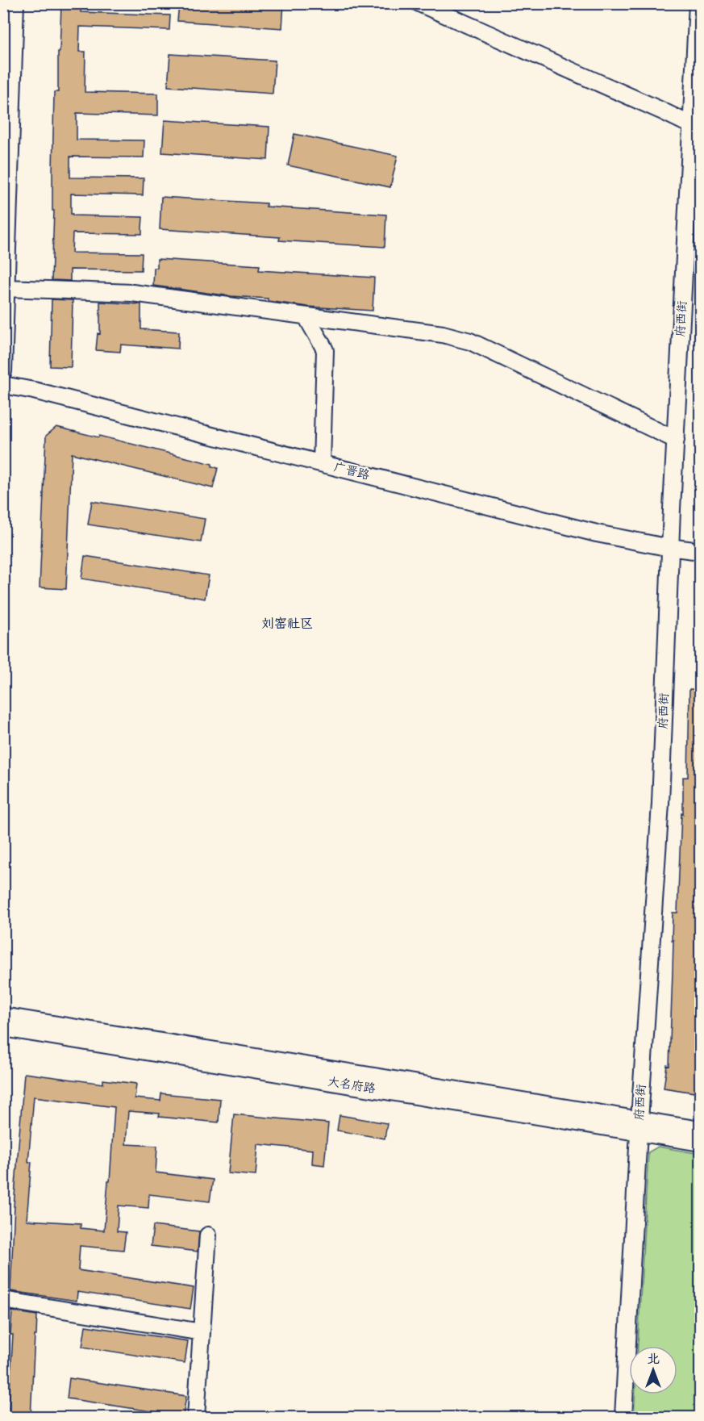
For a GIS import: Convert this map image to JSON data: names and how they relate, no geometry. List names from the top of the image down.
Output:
{
  "streets": {
    "street": ["府西街", "广晋路", "大名府路"]
  },
  "crossings": [
    ["府西街", "广晋路"],
    ["府西街", "大名府路"]
  ],
  "districts": ["刘窑社区"],
  "north": "top"
}
